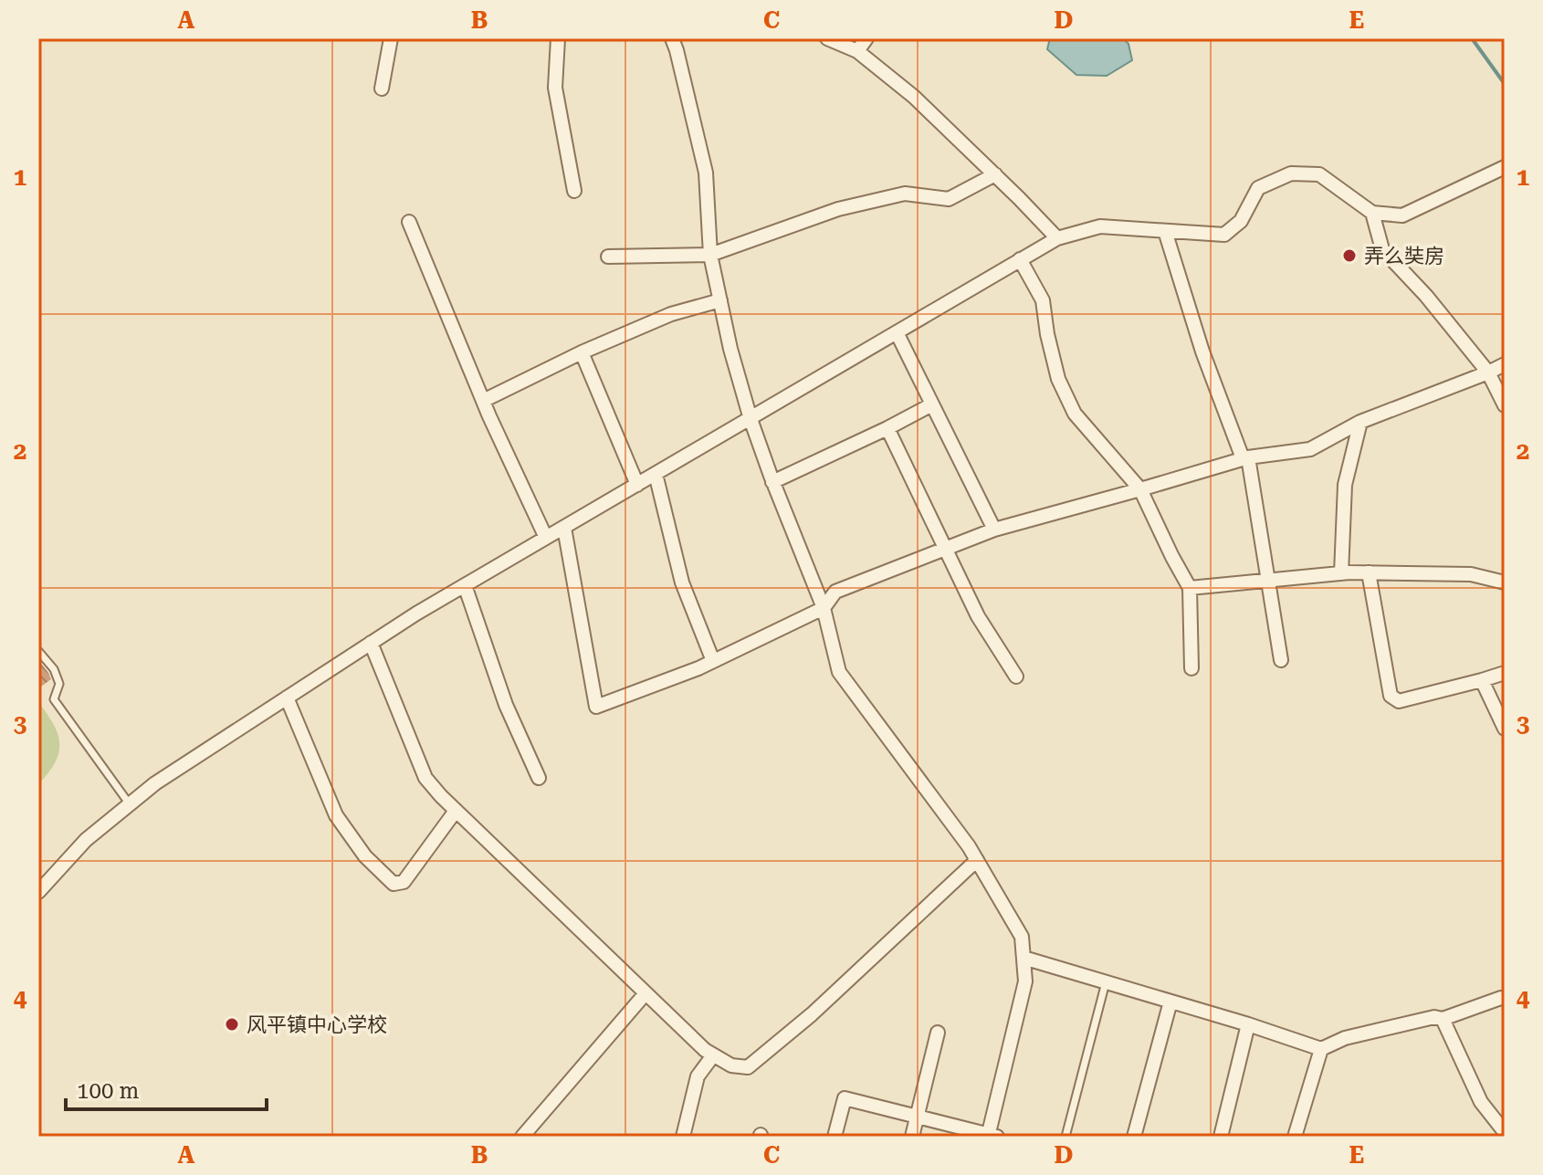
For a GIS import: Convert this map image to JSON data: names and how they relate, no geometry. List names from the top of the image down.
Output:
{
  "places": ["弄么奘房", "风平镇中心学校"],
  "scale_bar": "100 m",
  "grid": {
    "columns": [
      "A",
      "B",
      "C",
      "D",
      "E"
    ],
    "rows": [
      "1",
      "2",
      "3",
      "4"
    ]
  }
}
